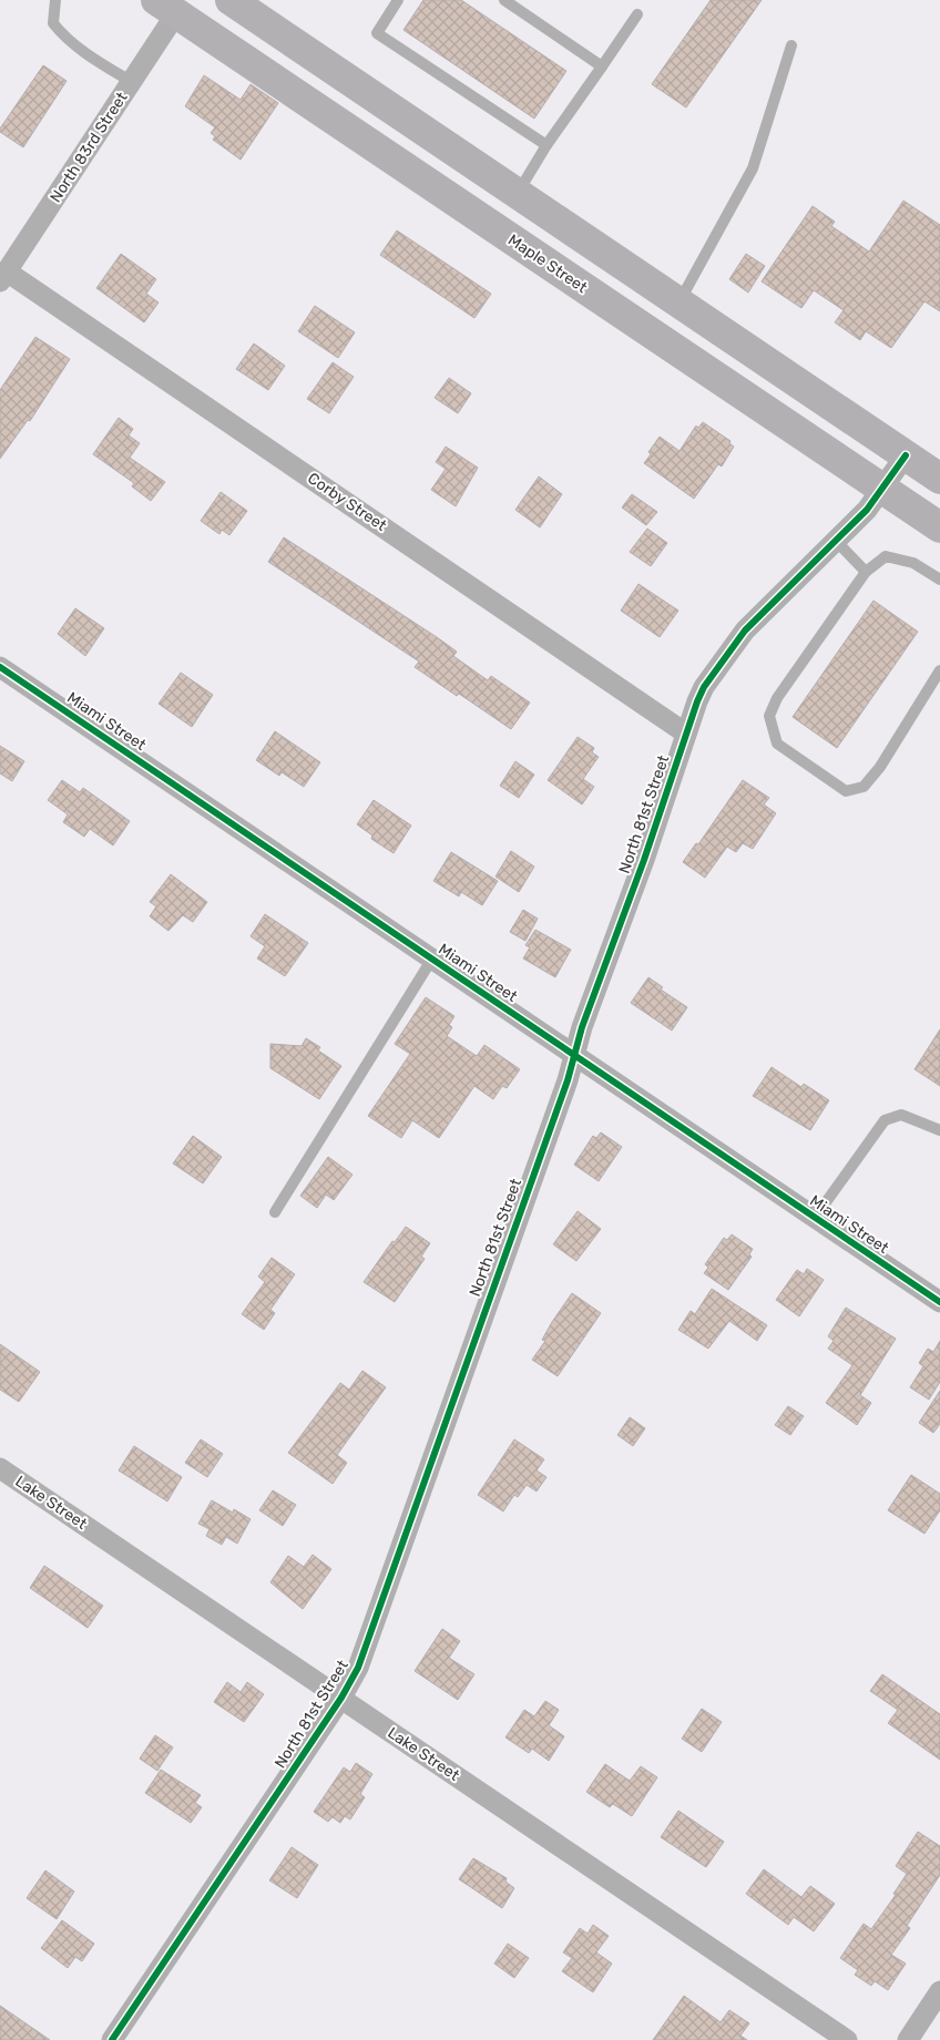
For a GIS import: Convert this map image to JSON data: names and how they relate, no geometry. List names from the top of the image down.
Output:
{
  "streets": {
    "main road": ["Maple Street"],
    "street": [
      "North 83rd Street",
      "Corby Street",
      "Miami Street",
      "North 81st Street",
      "Lake Street"
    ]
  },
  "crossings": [
    ["North 83rd Street", "Maple Street"],
    ["North 83rd Street", "Corby Street"],
    ["Maple Street", "North 81st Street"],
    ["Corby Street", "North 81st Street"],
    ["Miami Street", "North 81st Street"],
    ["North 81st Street", "Lake Street"]
  ]
}
